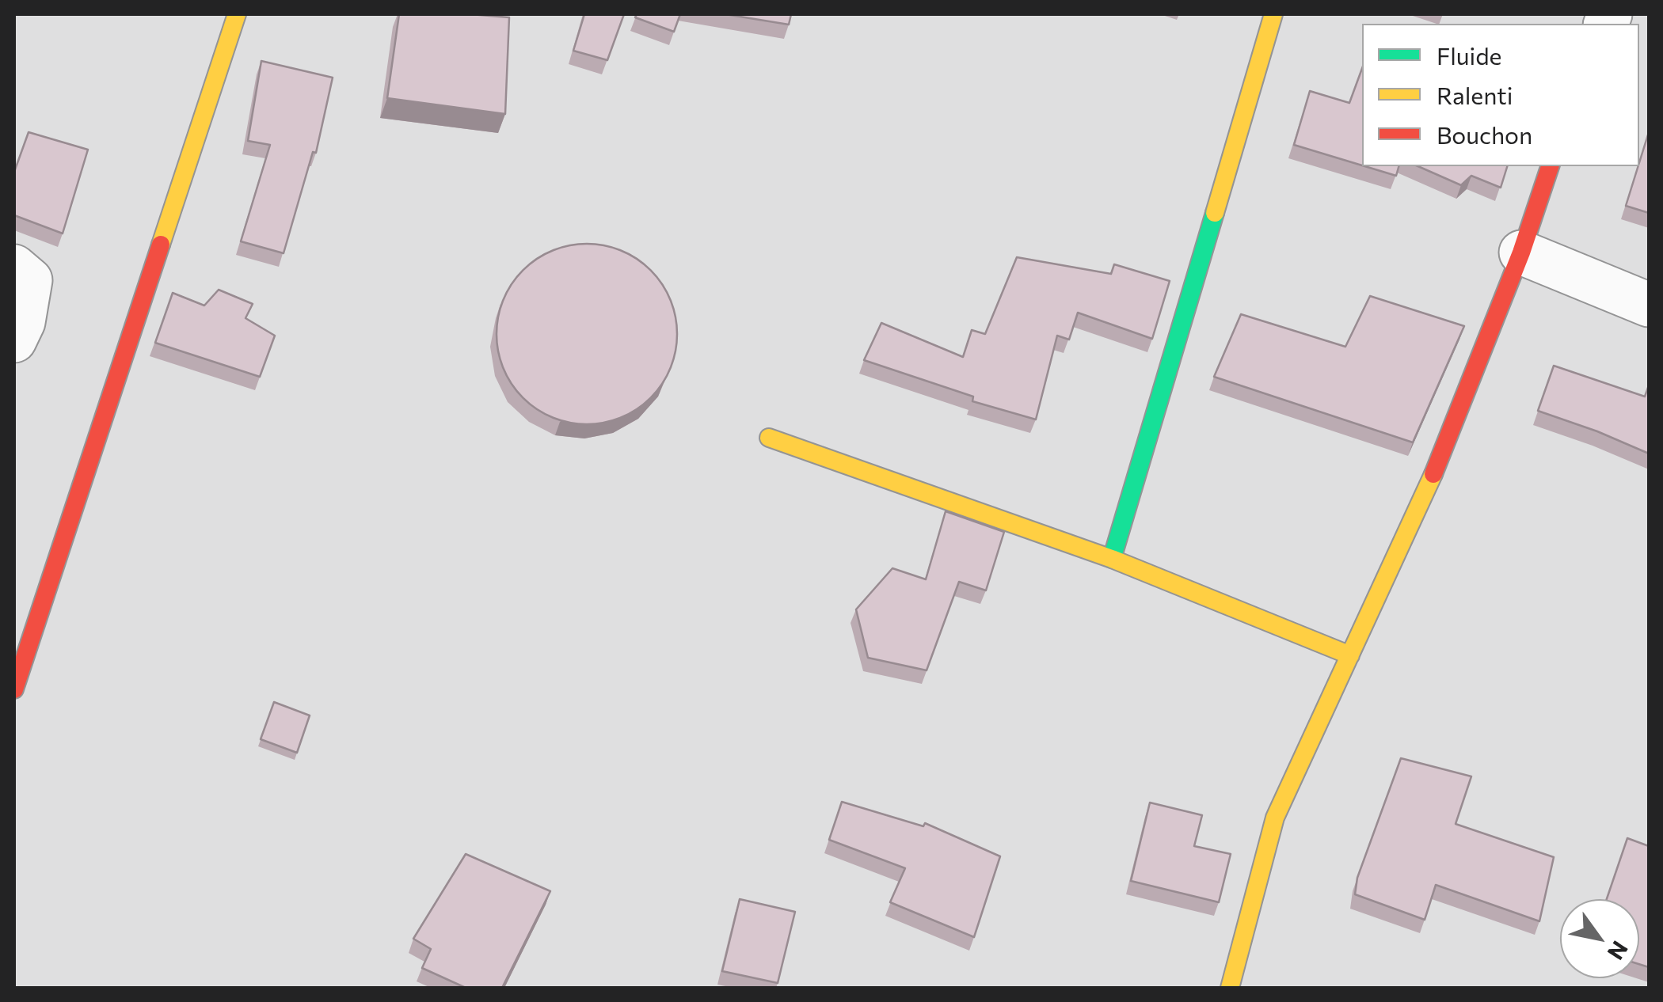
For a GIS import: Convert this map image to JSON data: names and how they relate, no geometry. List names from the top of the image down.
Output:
{
  "legend": ["Fluide", "Ralenti", "Bouchon"],
  "north": "bottom right"
}
